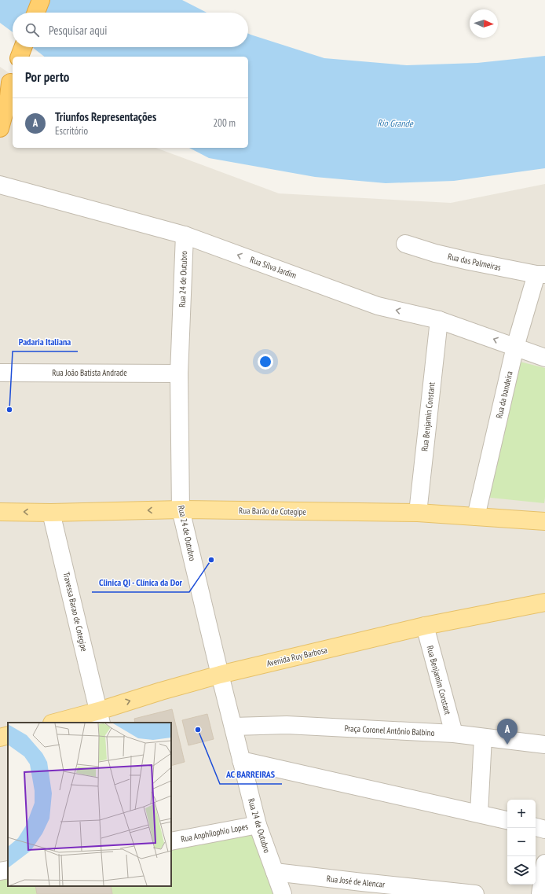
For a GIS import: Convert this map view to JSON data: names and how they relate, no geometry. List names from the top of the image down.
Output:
{
  "streets": {
    "main road": ["Rua Barão de Cotegipe", "Avenida Ruy Barbosa"],
    "street": [
      "Rua das Palmeiras",
      "Rua Silva Jardim",
      "Rua 24 de Outubro",
      "Rua João Batista Andrade",
      "Rua da bandeira",
      "Rua Benjamin Constant",
      "Travessa Barao de Cotegipe",
      "Rua Benjamim Constant",
      "Praça Coronel Antônio Balbino",
      "Rua Anphilophio Lopes",
      "Rua José de Alencar"
    ]
  },
  "crossings": [
    ["Rua das Palmeiras", "Rua da bandeira"],
    ["Rua Silva Jardim", "Rua 24 de Outubro"],
    ["Rua Silva Jardim", "Rua da bandeira"],
    ["Rua Silva Jardim", "Rua Benjamin Constant"],
    ["Rua 24 de Outubro", "Rua João Batista Andrade"],
    ["Rua 24 de Outubro", "Rua Barão de Cotegipe"],
    ["Rua 24 de Outubro", "Avenida Ruy Barbosa"],
    ["Rua 24 de Outubro", "Praça Coronel Antônio Balbino"],
    ["Rua 24 de Outubro", "Rua Anphilophio Lopes"],
    ["Rua 24 de Outubro", "Rua José de Alencar"],
    ["Rua da bandeira", "Rua Barão de Cotegipe"],
    ["Rua Benjamin Constant", "Rua Barão de Cotegipe"],
    ["Rua Barão de Cotegipe", "Travessa Barao de Cotegipe"],
    ["Travessa Barao de Cotegipe", "Avenida Ruy Barbosa"],
    ["Avenida Ruy Barbosa", "Rua Benjamim Constant"],
    ["Rua Benjamim Constant", "Praça Coronel Antônio Balbino"]
  ],
  "one_way": ["Rua Silva Jardim"],
  "water": ["Rio Grande"],
  "places": ["Padaria Italiana", "Clinica QI - Clínica da Dor", "AC BARREIRAS"],
  "north": "right",
  "page": {
    "search": "Pesquisar aqui",
    "heading": "Por perto",
    "list": [
      {
        "mark": "A",
        "name": "Triunfos Representações",
        "note": "Escritório",
        "value": "200 m"
      }
    ],
    "pins": "A",
    "map_buttons": ["+", "−"]
  }
}
